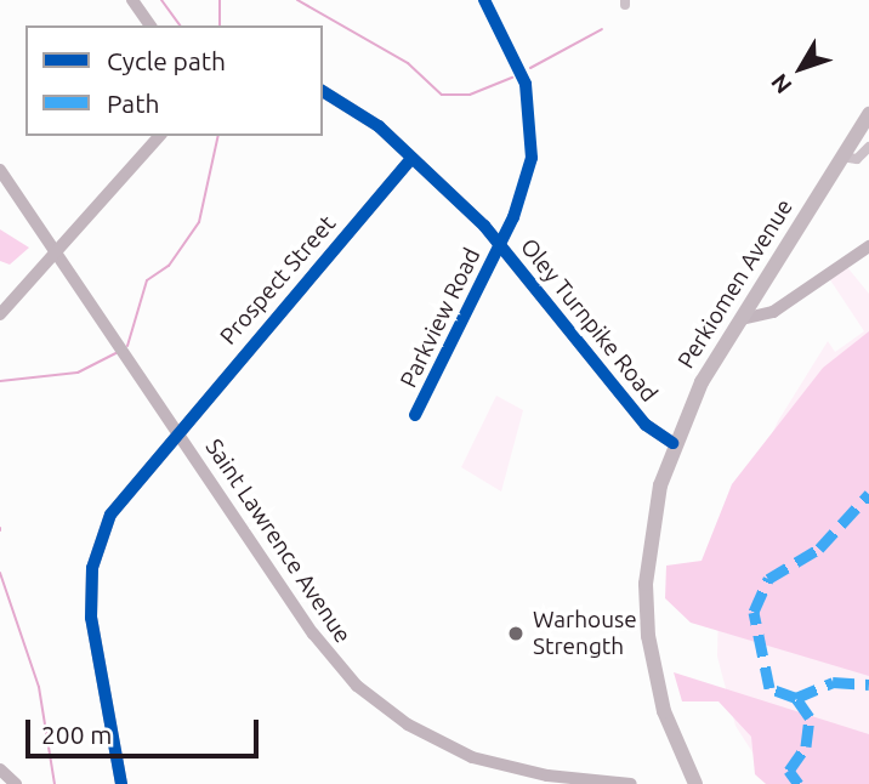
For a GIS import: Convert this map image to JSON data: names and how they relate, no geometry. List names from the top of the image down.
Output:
{
  "streets": {
    "main road": ["Perkiomen Avenue"],
    "street": [
      "Prospect Street",
      "Parkview Road",
      "Oley Turnpike Road",
      "Saint Lawrence Avenue"
    ]
  },
  "crossings": [
    ["Prospect Street", "Oley Turnpike Road"],
    ["Prospect Street", "Saint Lawrence Avenue"],
    ["Perkiomen Avenue", "Oley Turnpike Road"],
    ["Parkview Road", "Oley Turnpike Road"]
  ],
  "places": ["Warhouse Strength"],
  "legend": ["Cycle path", "Path"],
  "scale_bar": "200 m",
  "north": "bottom left"
}
